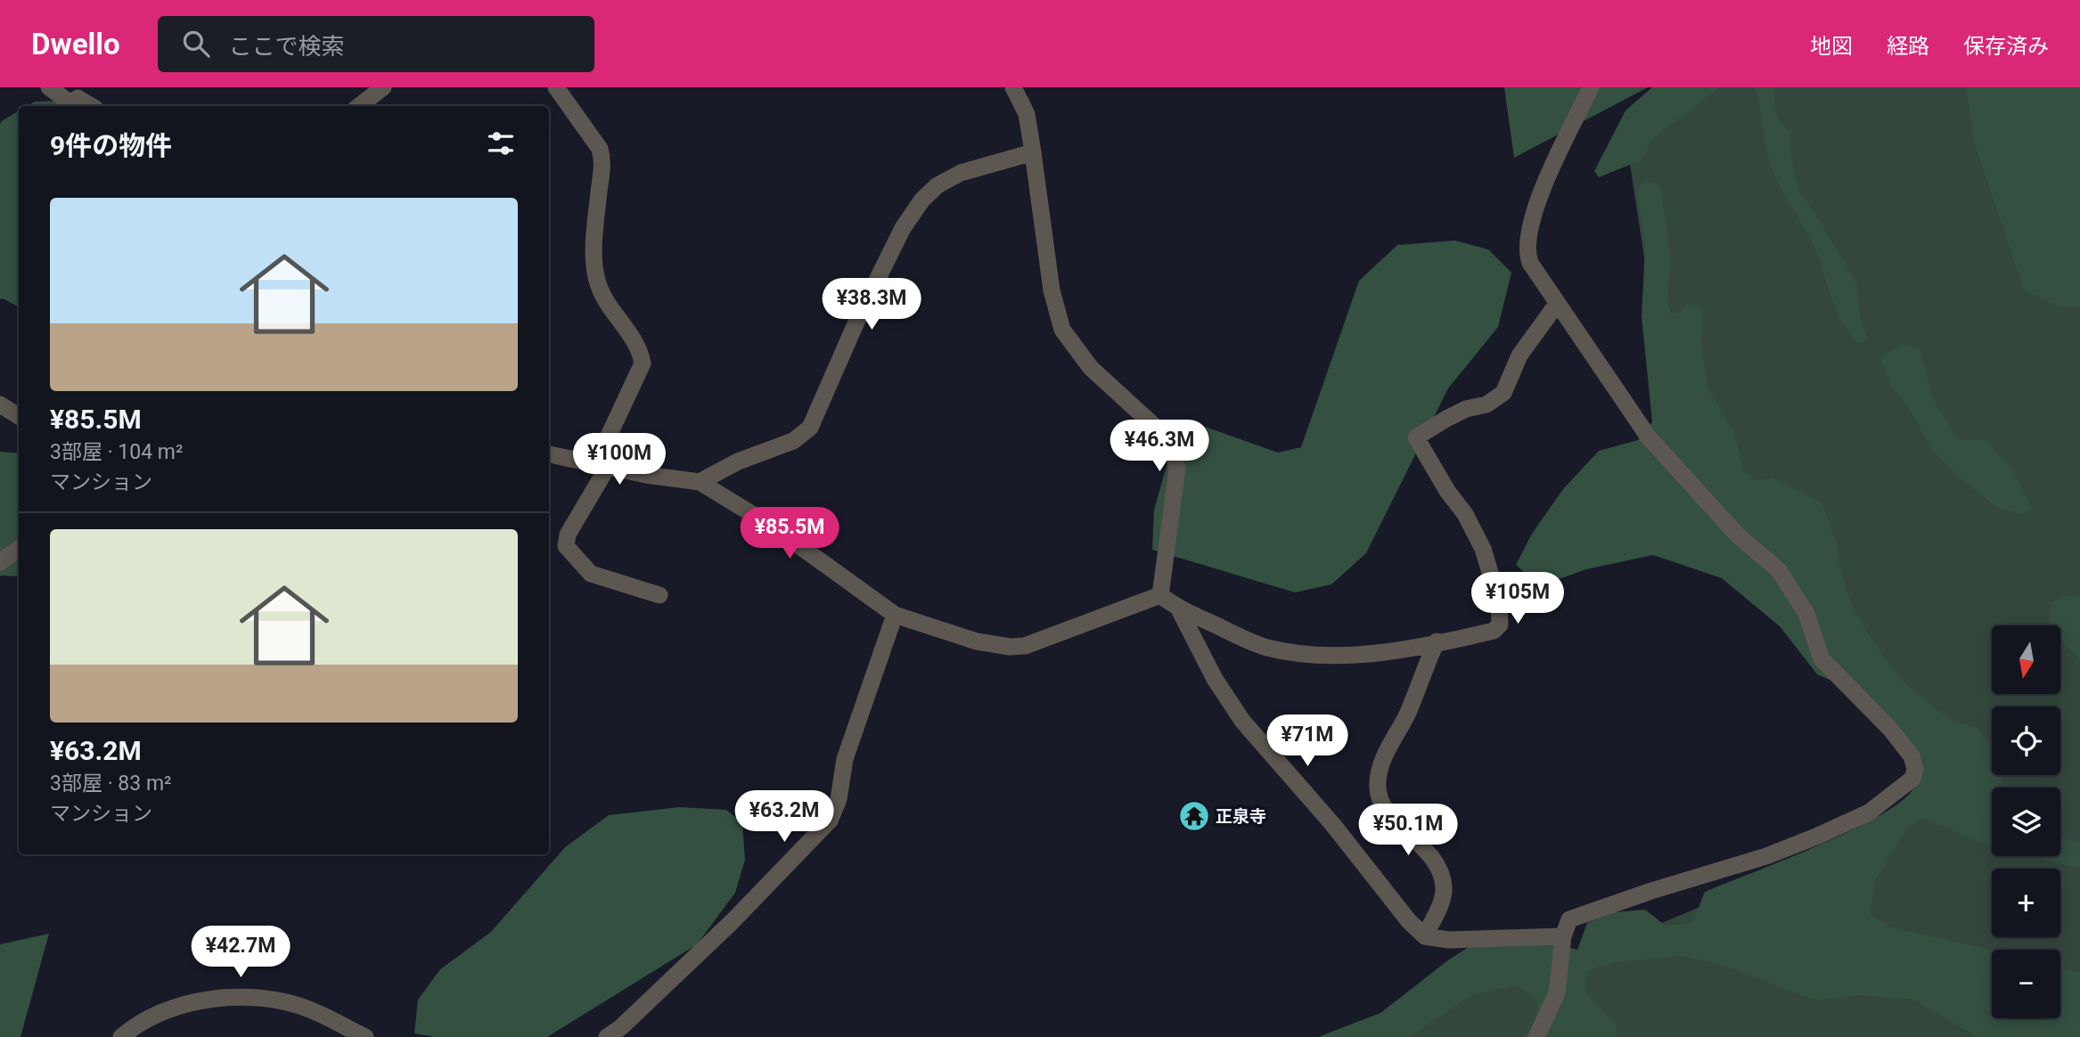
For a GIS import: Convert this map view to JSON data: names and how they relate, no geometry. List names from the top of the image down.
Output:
{
  "places": {
    "temple": ["正泉寺"]
  },
  "north": "bottom",
  "page": {
    "header": "Dwello",
    "search": "ここで検索",
    "nav": ["地図", "経路", "保存済み"],
    "heading": "9件の物件",
    "list": [
      {
        "name": "¥85.5M",
        "note": "3部屋 · 104 m² · マンション"
      },
      {
        "name": "¥63.2M",
        "note": "3部屋 · 83 m² · マンション"
      }
    ],
    "price": [
      "¥38.3M",
      "¥46.3M",
      "¥100M",
      "¥85.5M",
      "¥105M",
      "¥71M",
      "¥63.2M",
      "¥50.1M",
      "¥42.7M"
    ],
    "map_buttons": ["+", "−"]
  }
}
